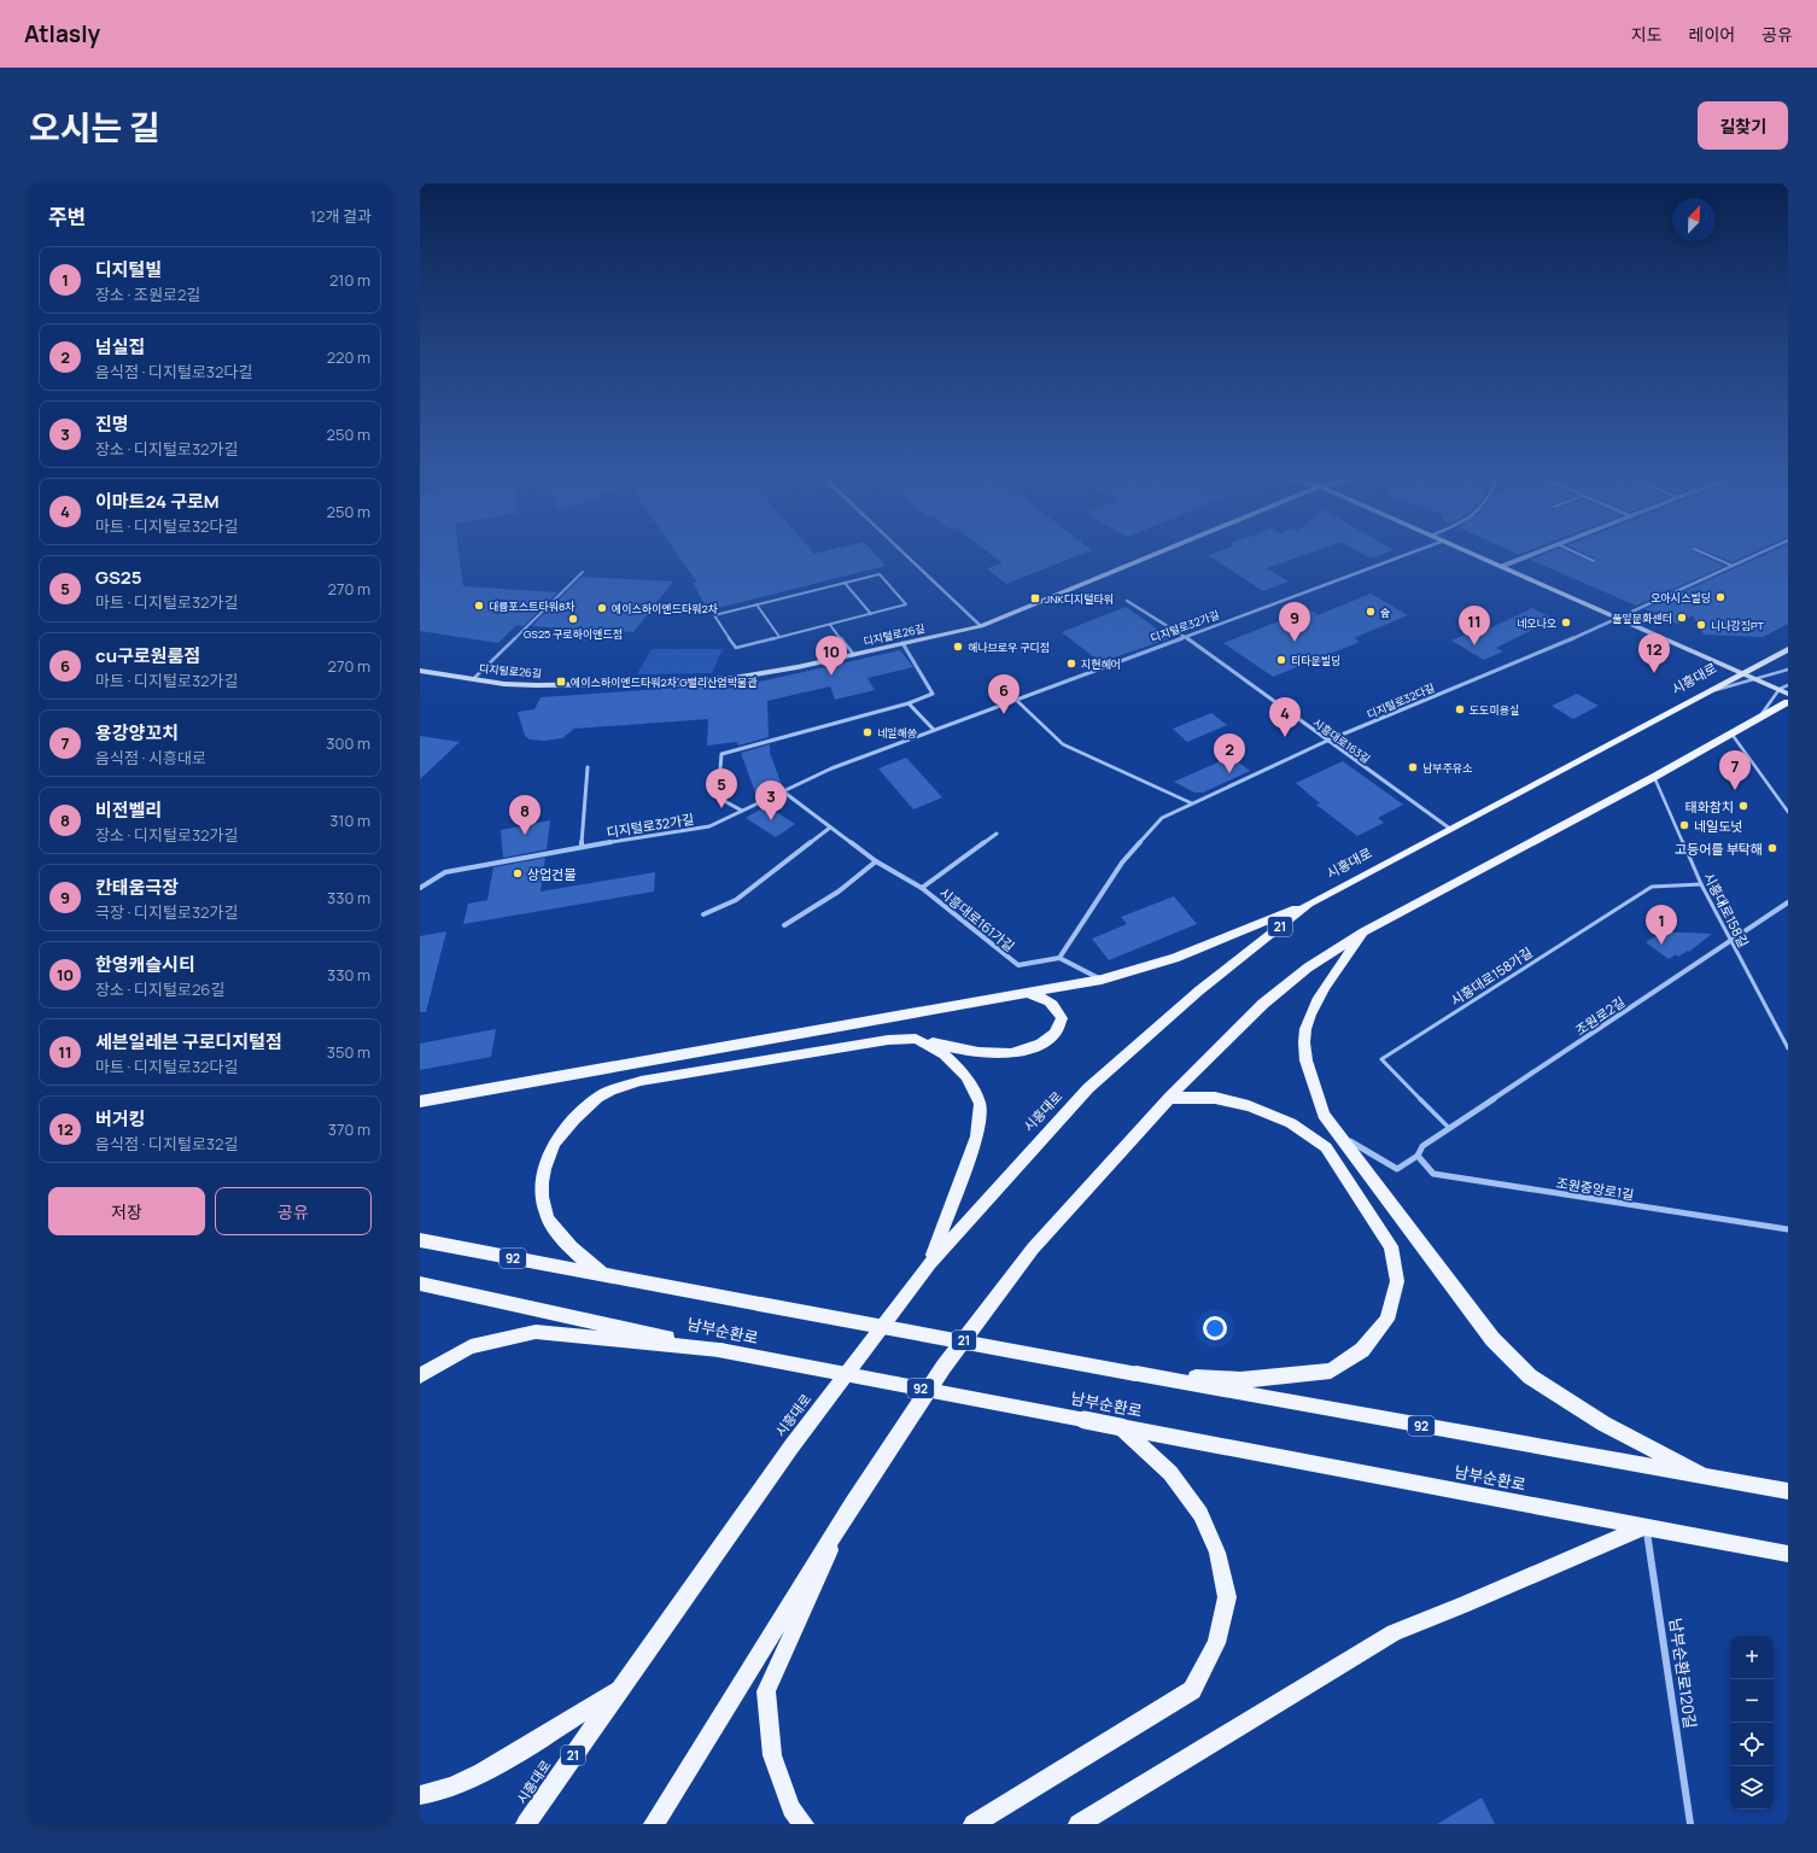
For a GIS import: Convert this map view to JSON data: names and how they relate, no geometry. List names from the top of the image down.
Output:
{
  "streets": {
    "main road": [
      "시흥대로",
      "21",
      "92",
      "남부순환로"
    ],
    "street": [
      "디지털로32가길",
      "디지털로26길",
      "디지털로32다길",
      "시흥대로163길",
      "시흥대로161가길",
      "조원로2길",
      "조원중앙로1길",
      "남부순환로120길"
    ],
    "lane": ["시흥대로158길", "시흥대로158가길"]
  },
  "crossings": [
    ["디지털로32가길", "시흥대로163길"],
    ["디지털로32가길", "시흥대로161가길"],
    ["시흥대로", "시흥대로163길"],
    ["디지털로32다길", "시흥대로163길"],
    ["디지털로32다길", "시흥대로161가길"],
    ["시흥대로158길", "21"],
    ["시흥대로158길", "시흥대로158가길"],
    ["시흥대로158길", "조원로2길"],
    ["시흥대로158가길", "조원로2길"],
    ["조원로2길", "조원중앙로1길"],
    ["남부순환로", "남부순환로120길"]
  ],
  "places": {
    "other": [
      "오아시스빌딩",
      "대륭포스트타워8차",
      "에이스하이엔드타워2차",
      "숲",
      "풀잎문화센터",
      "GS25 구로하이앤드점",
      "네오나오",
      "니나강짐PT",
      "해나브로우 구디점",
      "티타운빌딩",
      "지현헤어",
      "도도미용실",
      "네일해쏭",
      "남부주유소",
      "태화참치",
      "네일도넛",
      "고등어를 부탁해",
      "상업건물"
    ],
    "transit": ["JNK디지털타워", "에이스하이엔드타워2차.G밸리산업박물관"]
  },
  "north": "top right",
  "page": {
    "header": "Atlasly",
    "nav": ["지도", "레이어", "공유"],
    "title": "오시는 길",
    "buttons": [
      "길찾기",
      ["저장", "공유"]
    ],
    "heading": ["주변", "12개 결과"],
    "list": [
      {
        "mark": "1",
        "name": "디지털빌",
        "note": "장소 · 조원로2길",
        "value": "210 m"
      },
      {
        "mark": "2",
        "name": "넘실집",
        "note": "음식점 · 디지털로32다길",
        "value": "220 m"
      },
      {
        "mark": "3",
        "name": "진명",
        "note": "장소 · 디지털로32가길",
        "value": "250 m"
      },
      {
        "mark": "4",
        "name": "이마트24 구로M",
        "note": "마트 · 디지털로32다길",
        "value": "250 m"
      },
      {
        "mark": "5",
        "name": "GS25",
        "note": "마트 · 디지털로32가길",
        "value": "270 m"
      },
      {
        "mark": "6",
        "name": "cu구로원룸점",
        "note": "마트 · 디지털로32가길",
        "value": "270 m"
      },
      {
        "mark": "7",
        "name": "용강양꼬치",
        "note": "음식점 · 시흥대로",
        "value": "300 m"
      },
      {
        "mark": "8",
        "name": "비전벨리",
        "note": "장소 · 디지털로32가길",
        "value": "310 m"
      },
      {
        "mark": "9",
        "name": "칸태움극장",
        "note": "극장 · 디지털로32가길",
        "value": "330 m"
      },
      {
        "mark": "10",
        "name": "한영캐슬시티",
        "note": "장소 · 디지털로26길",
        "value": "330 m"
      },
      {
        "mark": "11",
        "name": "세븐일레븐 구로디지털점",
        "note": "마트 · 디지털로32다길",
        "value": "350 m"
      },
      {
        "mark": "12",
        "name": "버거킹",
        "note": "음식점 · 디지털로32길",
        "value": "370 m"
      }
    ],
    "pins": [
      "9",
      "11",
      "12",
      "10",
      "6",
      "4",
      "2",
      "7",
      "5",
      "3",
      "8",
      "1"
    ],
    "map_buttons": ["+", "−"]
  }
}
